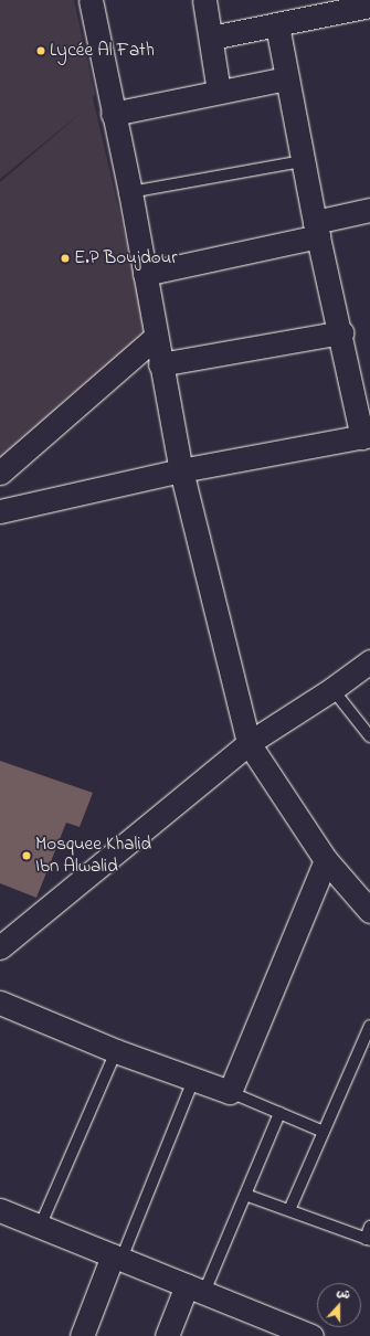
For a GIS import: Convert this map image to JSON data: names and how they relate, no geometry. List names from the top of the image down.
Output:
{
  "places": ["Lycée Al Fath", "E.P Boujdour", "Mosquee Khalid Ibn Alwalid"],
  "north": "top"
}
